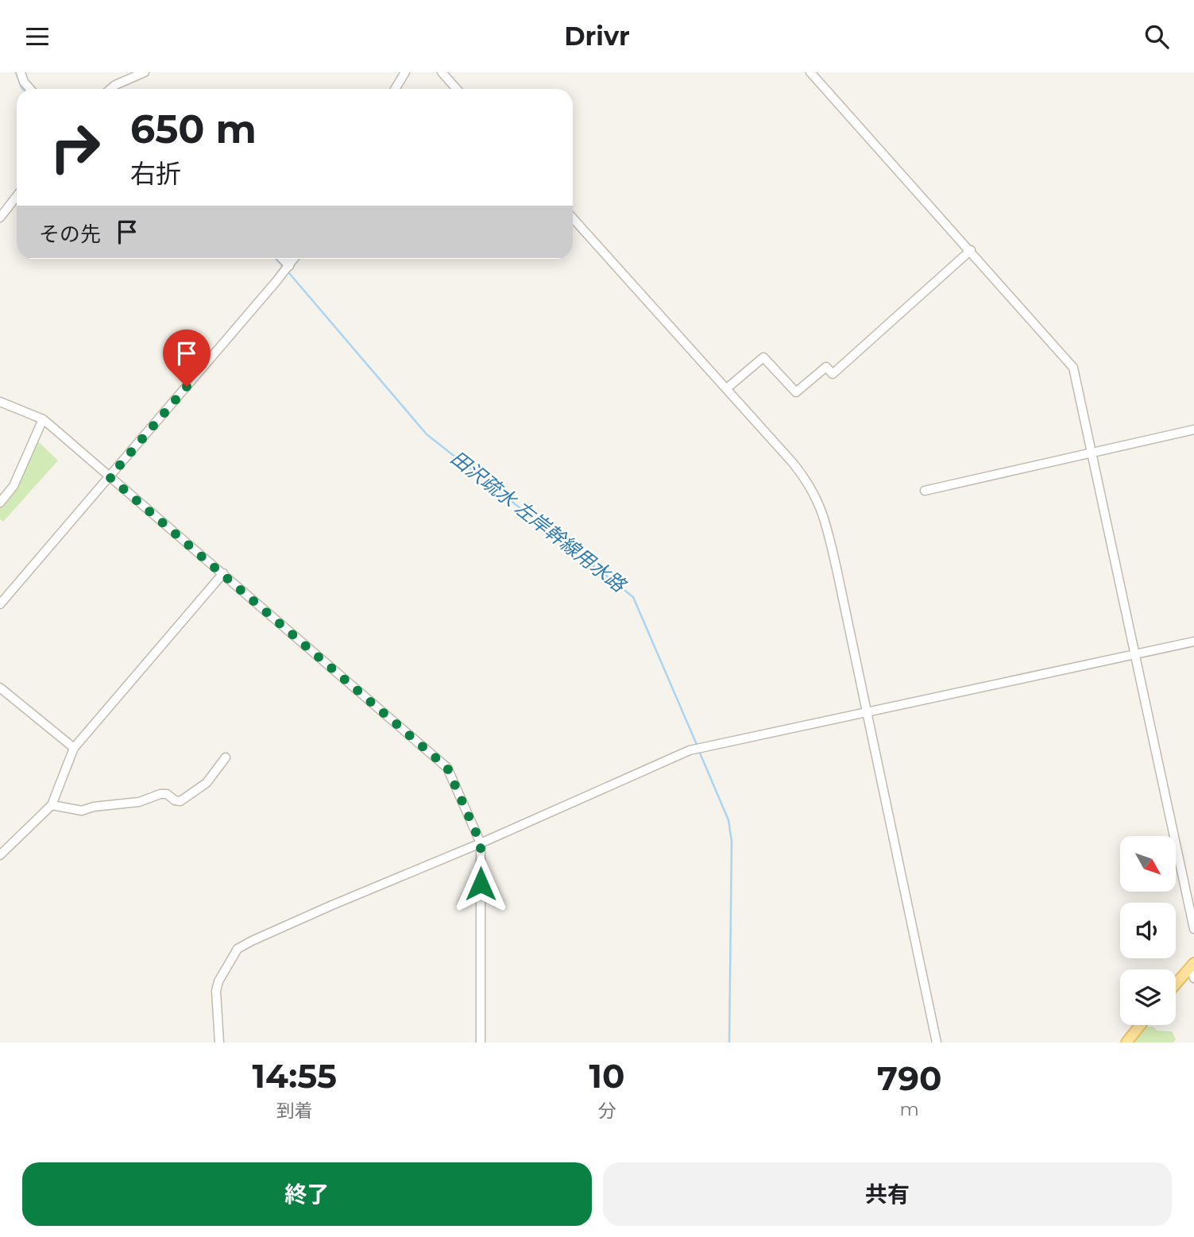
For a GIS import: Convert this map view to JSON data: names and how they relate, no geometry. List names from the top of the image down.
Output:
{
  "water": ["田沢疏水 左岸幹線用水路"],
  "north": "bottom right",
  "page": {
    "header": "Drivr",
    "turn": ["650 m", "右折"],
    "then": "その先",
    "eta": [
      "14:55",
      "到着",
      "10",
      "分",
      "790",
      "m"
    ],
    "buttons": ["終了", "共有"]
  }
}
